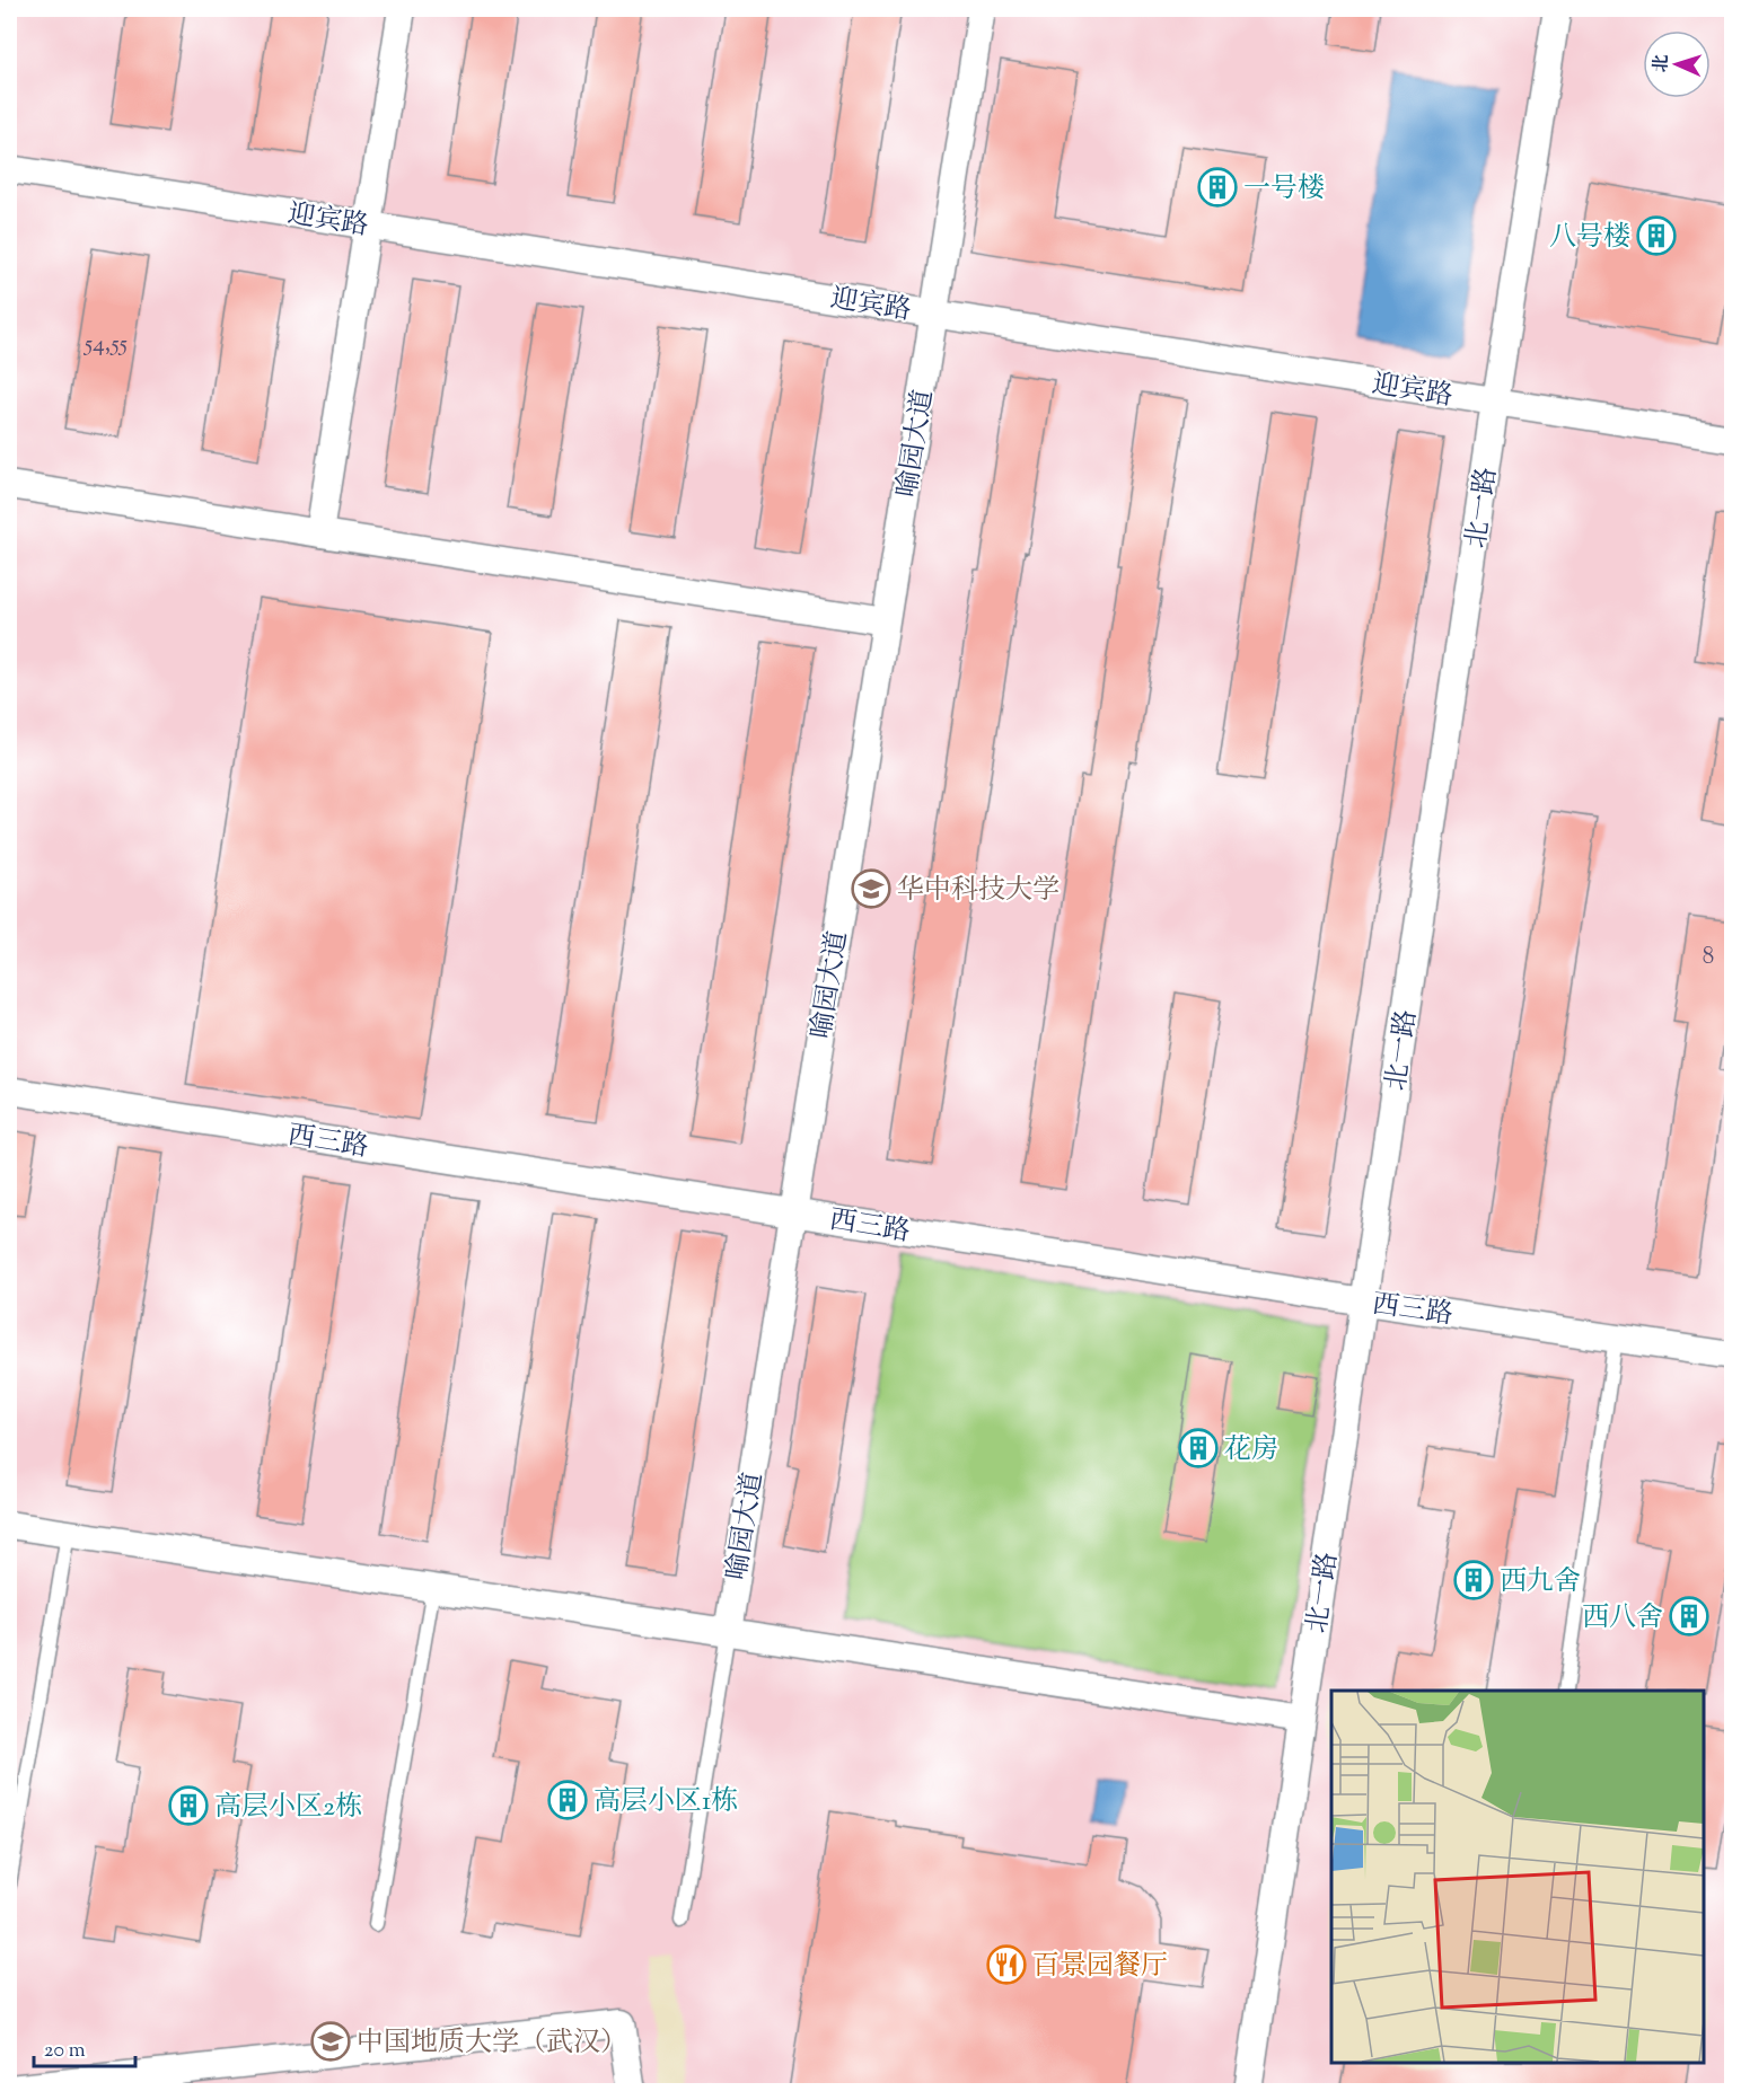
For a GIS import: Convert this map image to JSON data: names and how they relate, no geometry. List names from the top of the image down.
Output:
{
  "streets": {
    "street": [
      "迎宾路",
      "喻园大道",
      "北一路",
      "西三路"
    ]
  },
  "crossings": [
    ["迎宾路", "喻园大道"],
    ["迎宾路", "北一路"],
    ["喻园大道", "西三路"],
    ["北一路", "西三路"]
  ],
  "places": {
    "building": [
      "一号楼",
      "八号楼",
      "花房",
      "西九舍",
      "西八舍",
      "高层小区1栋",
      "高层小区2栋"
    ],
    "school or university": ["华中科技大学", "中国地质大学（武汉）"],
    "restaurant": ["百景园餐厅"]
  },
  "house_numbers": ["54,55", "8"],
  "scale_bar": "20 m",
  "north": "left"
}
